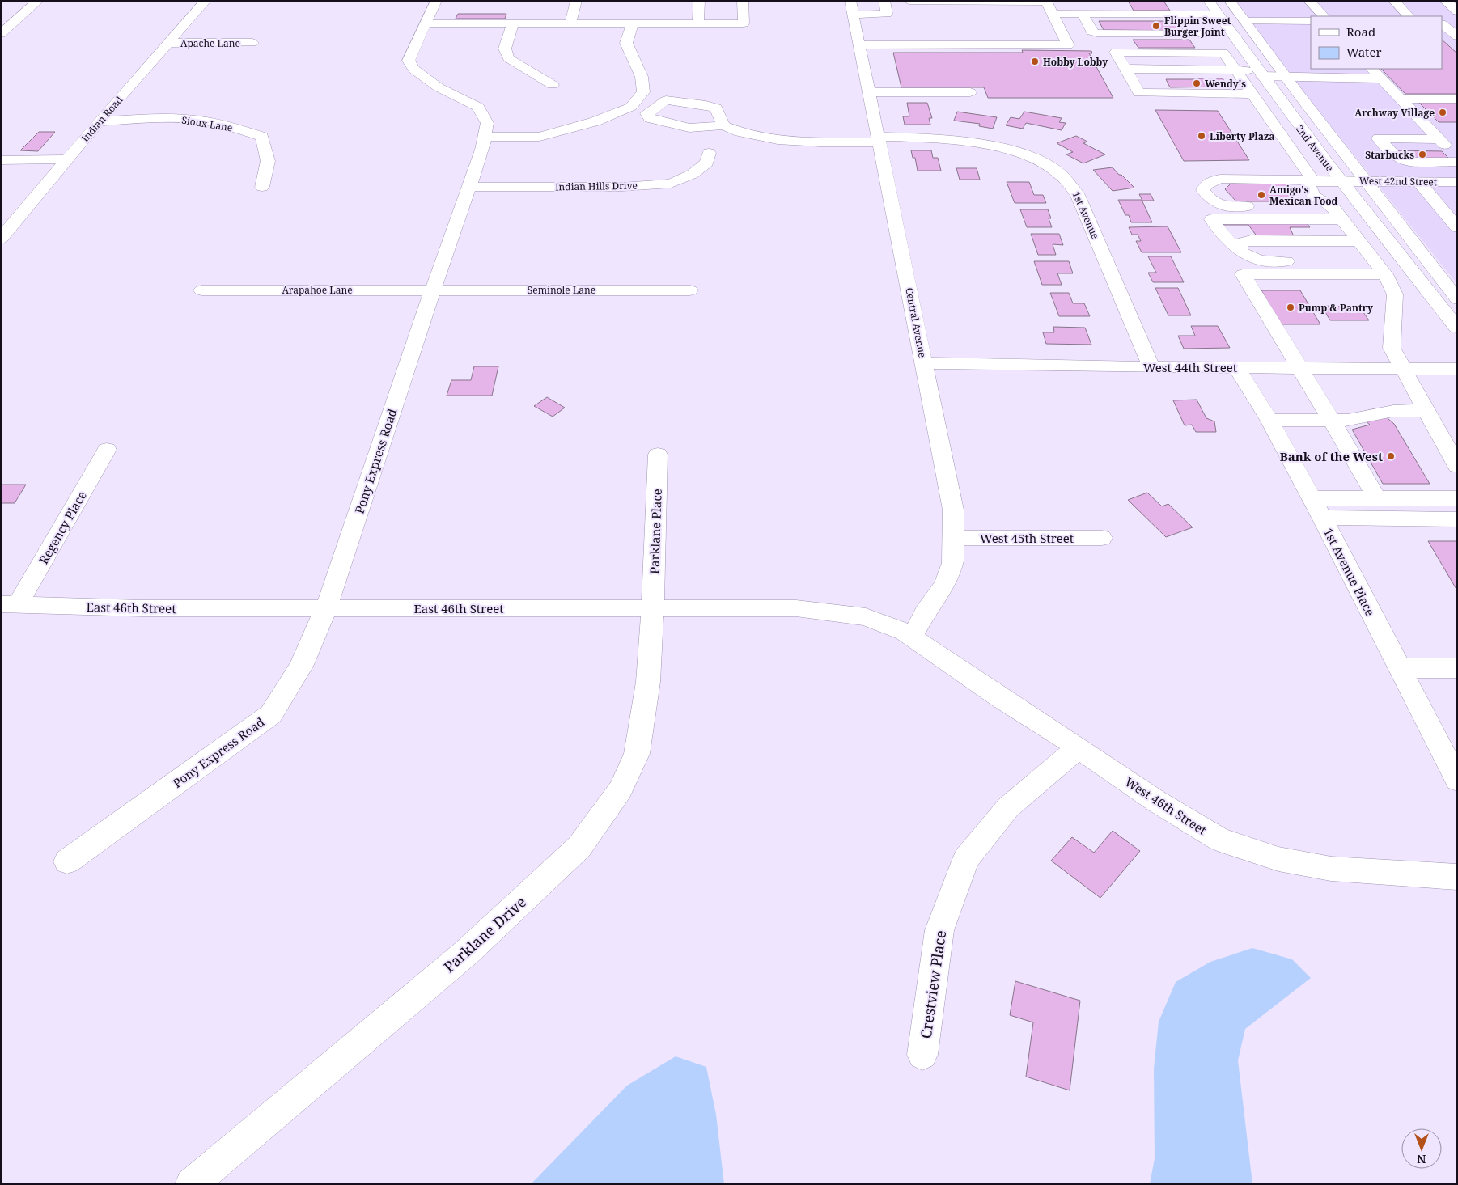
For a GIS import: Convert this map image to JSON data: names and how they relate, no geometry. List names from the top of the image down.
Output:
{
  "streets": {
    "street": [
      "Apache Lane",
      "Indian Road",
      "Sioux Lane",
      "2nd Avenue",
      "West 42nd Street",
      "Indian Hills Drive",
      "1st Avenue",
      "Arapahoe Lane",
      "Seminole Lane",
      "Central Avenue",
      "West 44th Street",
      "Pony Express Road",
      "Regency Place",
      "Parklane Place",
      "West 45th Street",
      "1st Avenue Place",
      "East 46th Street",
      "West 46th Street",
      "Parklane Drive",
      "Crestview Place"
    ]
  },
  "crossings": [
    ["Apache Lane", "Indian Road"],
    ["Indian Road", "Sioux Lane"],
    ["2nd Avenue", "West 42nd Street"],
    ["Indian Hills Drive", "Pony Express Road"],
    ["1st Avenue", "Central Avenue"],
    ["1st Avenue", "West 44th Street"],
    ["Arapahoe Lane", "Seminole Lane"],
    ["Arapahoe Lane", "Pony Express Road"],
    ["Seminole Lane", "Pony Express Road"],
    ["Central Avenue", "West 44th Street"],
    ["Central Avenue", "West 45th Street"],
    ["Central Avenue", "East 46th Street"],
    ["Central Avenue", "West 46th Street"],
    ["West 44th Street", "1st Avenue Place"],
    ["Pony Express Road", "East 46th Street"],
    ["Regency Place", "East 46th Street"],
    ["Parklane Place", "East 46th Street"],
    ["Parklane Place", "Parklane Drive"],
    ["East 46th Street", "West 46th Street"],
    ["East 46th Street", "Parklane Drive"],
    ["West 46th Street", "Crestview Place"]
  ],
  "places": [
    "Flippin Sweet Burger Joint",
    "Hobby Lobby",
    "Wendy's",
    "Archway Village",
    "Liberty Plaza",
    "Starbucks",
    "Amigo's Mexican Food",
    "Pump & Pantry",
    "Bank of the West"
  ],
  "legend": ["Road", "Water"],
  "north": "bottom"
}
